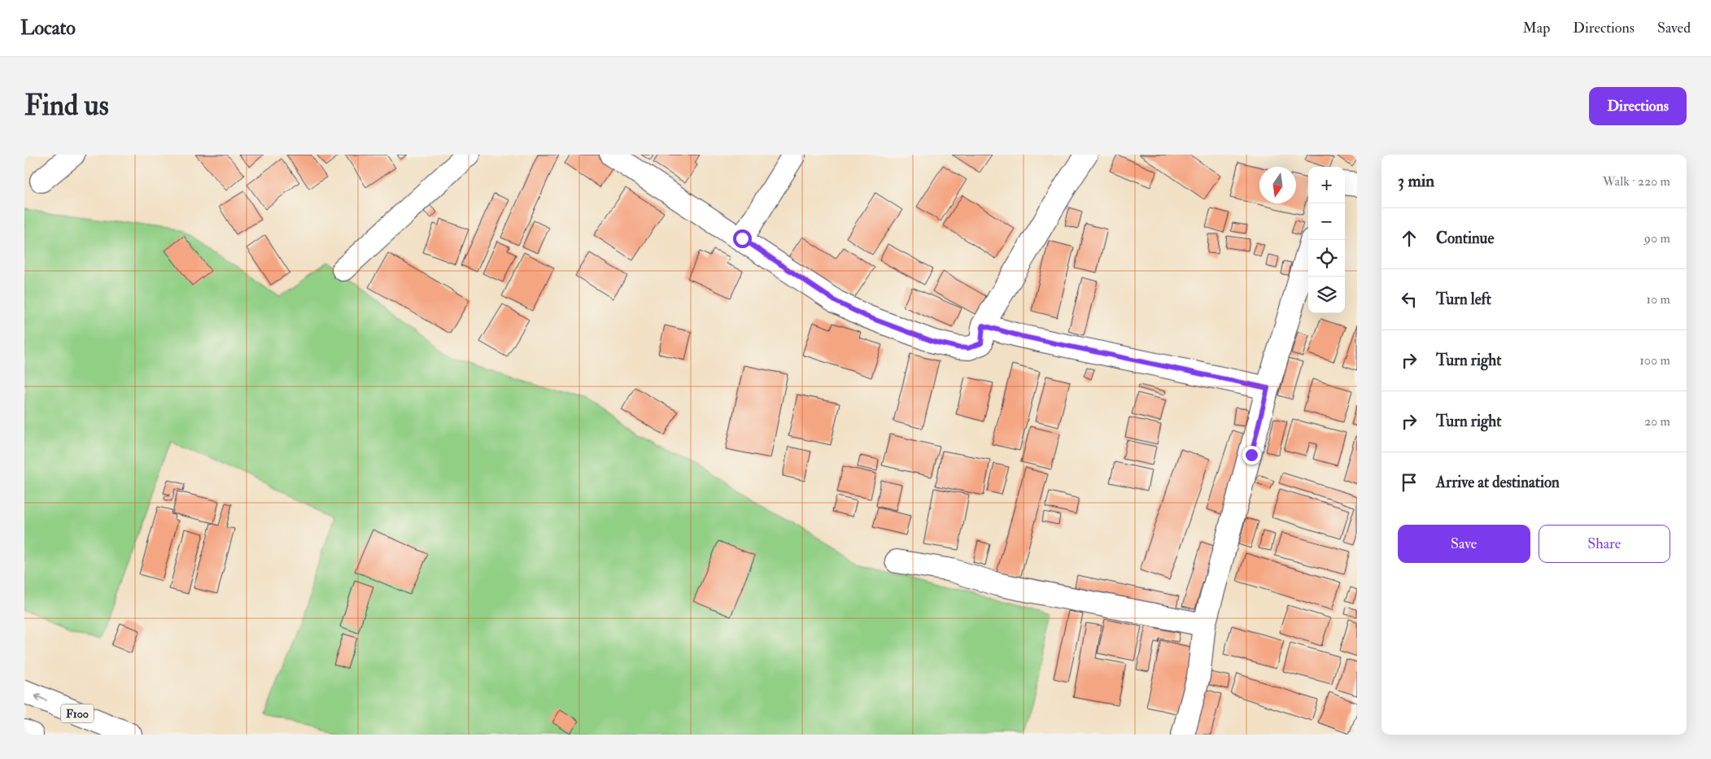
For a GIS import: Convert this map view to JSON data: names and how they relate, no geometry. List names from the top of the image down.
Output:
{
  "streets": {
    "main road": ["F100"]
  },
  "north": "bottom",
  "page": {
    "header": "Locato",
    "nav": ["Map", "Directions", "Saved"],
    "buttons": [
      "Directions",
      ["Save", "Share"]
    ],
    "title": "Find us",
    "heading": ["3 min", "Walk · 220 m"],
    "map_buttons": ["+", "−"],
    "list": [
      ["Continue", "90 m"],
      ["Turn left", "10 m"],
      ["Turn right", "100 m"],
      ["Turn right", "20 m"],
      "Arrive at destination"
    ]
  }
}
